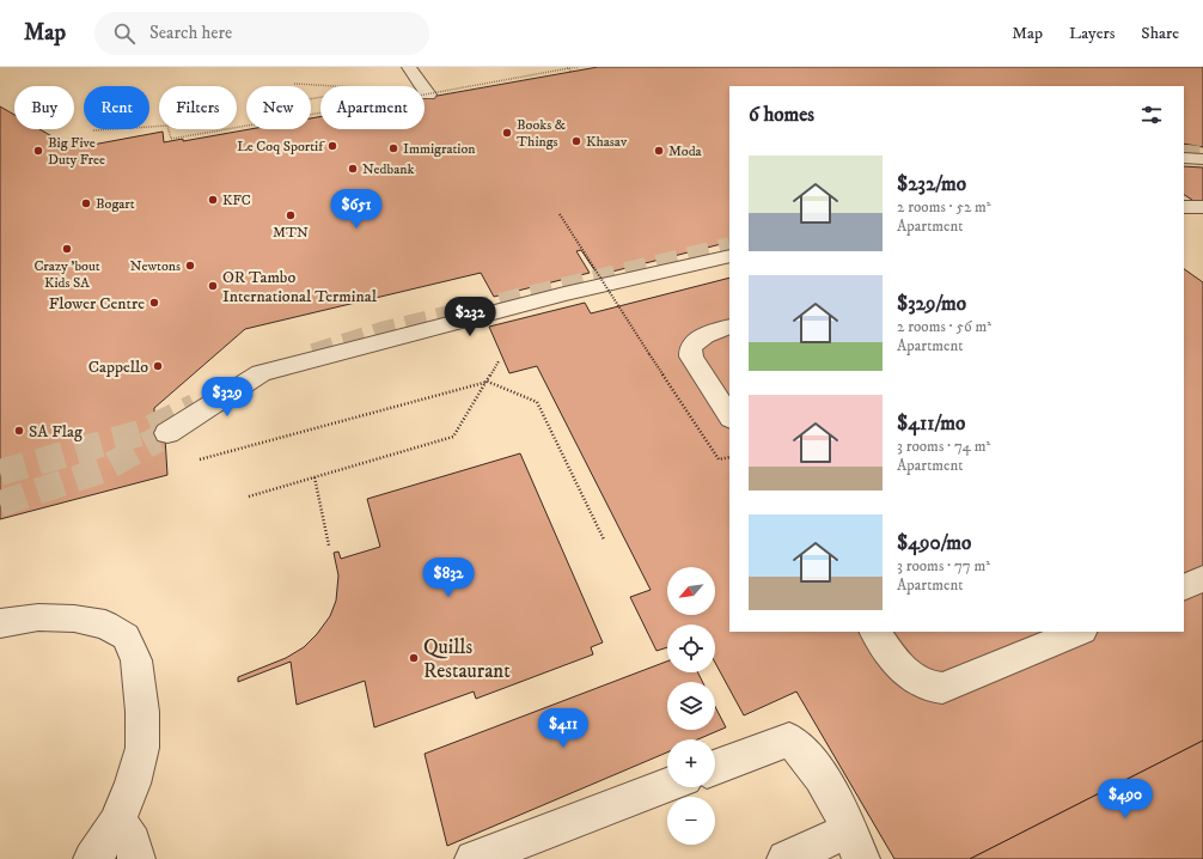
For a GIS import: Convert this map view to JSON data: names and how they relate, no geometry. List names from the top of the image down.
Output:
{
  "places": [
    "Books & Things",
    "Khasav",
    "Le Coq Sportif",
    "Immigration",
    "Big Five Duty Free",
    "Moda",
    "Nedbank",
    "KFC",
    "Bogart",
    "MTN",
    "Crazy 'bout Kids SA",
    "Newtons",
    "OR Tambo International Terminal",
    "Flower Centre",
    "Cappello",
    "SA Flag",
    "Quills Restaurant"
  ],
  "north": "bottom left",
  "page": {
    "header": "Map",
    "search": "Search here",
    "nav": ["Map", "Layers", "Share"],
    "chip": [
      "Buy",
      "Rent",
      "Filters",
      "New",
      "Apartment"
    ],
    "heading": "6 homes",
    "list": [
      {
        "name": "$232/mo",
        "note": "2 rooms · 52 m² · Apartment"
      },
      {
        "name": "$329/mo",
        "note": "2 rooms · 56 m² · Apartment"
      },
      {
        "name": "$411/mo",
        "note": "3 rooms · 74 m² · Apartment"
      },
      {
        "name": "$490/mo",
        "note": "3 rooms · 77 m² · Apartment"
      }
    ],
    "price": [
      "$651",
      "$232",
      "$329",
      "$832",
      "$411",
      "$490"
    ],
    "map_buttons": ["+", "−"]
  }
}
